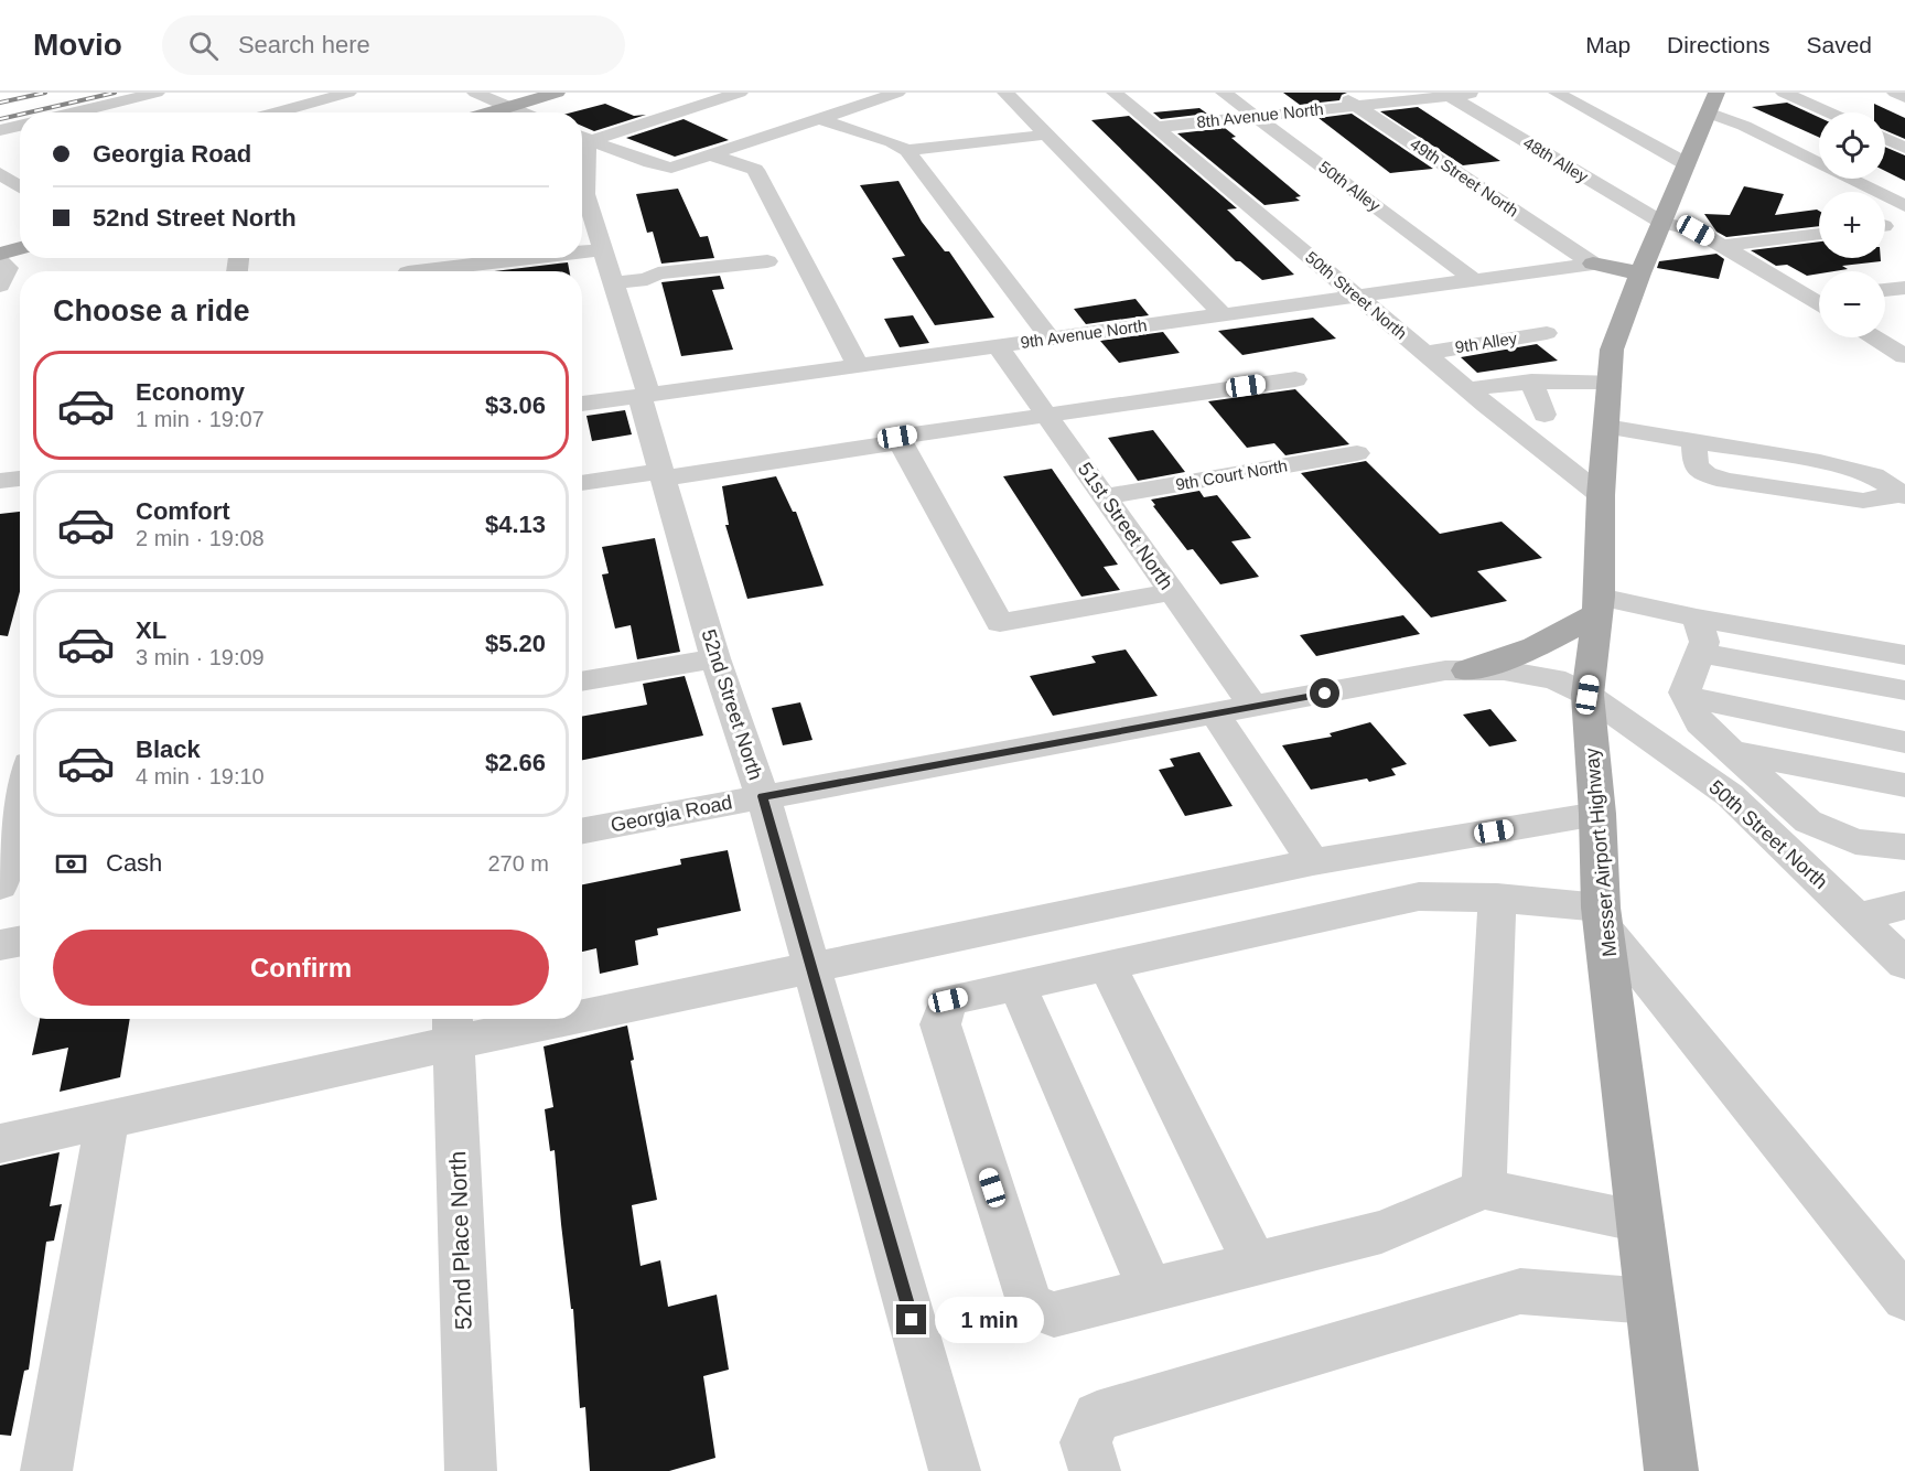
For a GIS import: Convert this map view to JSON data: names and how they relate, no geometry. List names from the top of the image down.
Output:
{
  "streets": {
    "main road": ["Messer Airport Highway"],
    "street": [
      "8th Avenue North",
      "48th Alley",
      "49th Street North",
      "50th Alley",
      "50th Street North",
      "9th Avenue North",
      "9th Alley",
      "9th Court North",
      "51st Street North",
      "52nd Street North",
      "Georgia Road",
      "52nd Place North"
    ]
  },
  "crossings": [
    ["8th Avenue North", "48th Alley"],
    ["8th Avenue North", "49th Street North"],
    ["8th Avenue North", "50th Alley"],
    ["8th Avenue North", "50th Street North"],
    ["48th Alley", "Messer Airport Highway"],
    ["49th Street North", "9th Avenue North"],
    ["50th Alley", "9th Avenue North"],
    ["50th Street North", "9th Avenue North"],
    ["50th Street North", "9th Alley"],
    ["50th Street North", "Georgia Road"],
    ["50th Street North", "Messer Airport Highway"],
    ["9th Avenue North", "51st Street North"],
    ["9th Avenue North", "52nd Street North"],
    ["9th Court North", "51st Street North"],
    ["51st Street North", "Georgia Road"],
    ["52nd Street North", "Georgia Road"],
    ["Georgia Road", "Messer Airport Highway"]
  ],
  "page": {
    "header": "Movio",
    "search": "Search here",
    "nav": ["Map", "Directions", "Saved"],
    "map_buttons": ["+", "−"],
    "banner": ["Georgia Road", "52nd Street North"],
    "heading": "Choose a ride",
    "list": [
      {
        "name": "Economy",
        "note": "1 min · 19:07",
        "value": "$3.06"
      },
      {
        "name": "Comfort",
        "note": "2 min · 19:08",
        "value": "$4.13"
      },
      {
        "name": "XL",
        "note": "3 min · 19:09",
        "value": "$5.20"
      },
      {
        "name": "Black",
        "note": "4 min · 19:10",
        "value": "$2.66"
      }
    ],
    "pay": ["Cash", "270 m"],
    "buttons": "Confirm",
    "bubble": "1 min"
  }
}
